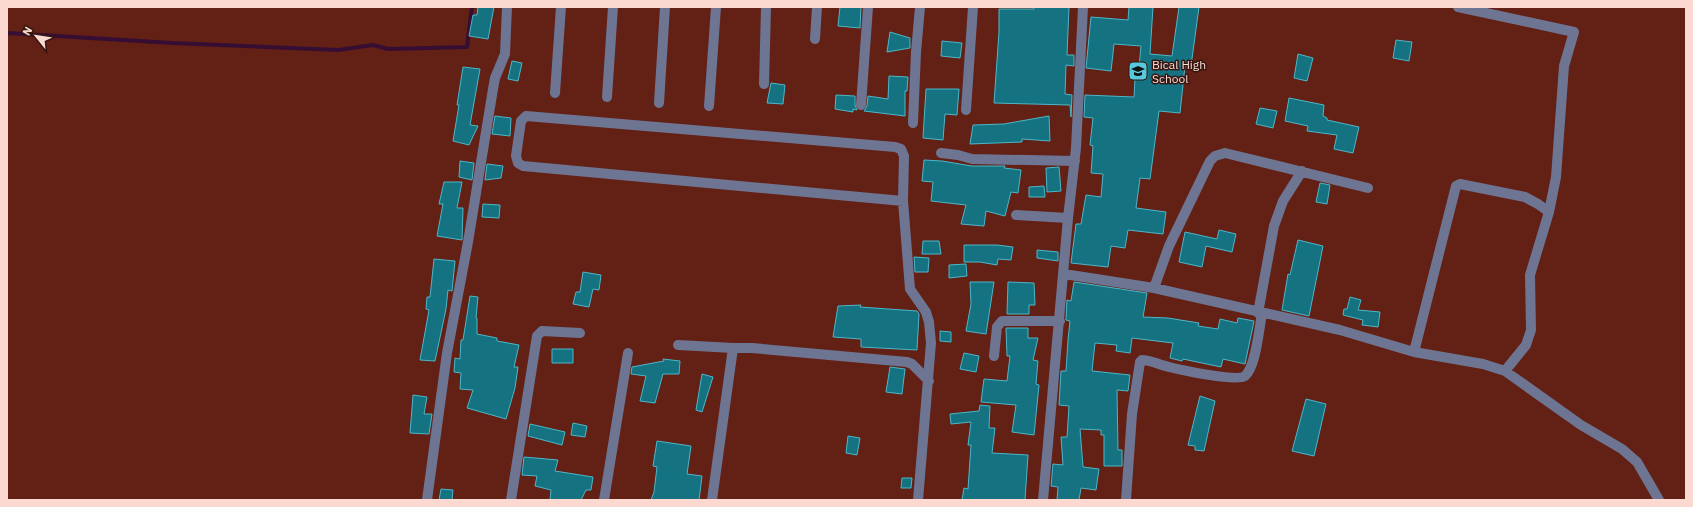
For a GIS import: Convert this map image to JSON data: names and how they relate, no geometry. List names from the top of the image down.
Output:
{
  "places": {
    "school or university": ["Bical High School"]
  },
  "north": "top left"
}
